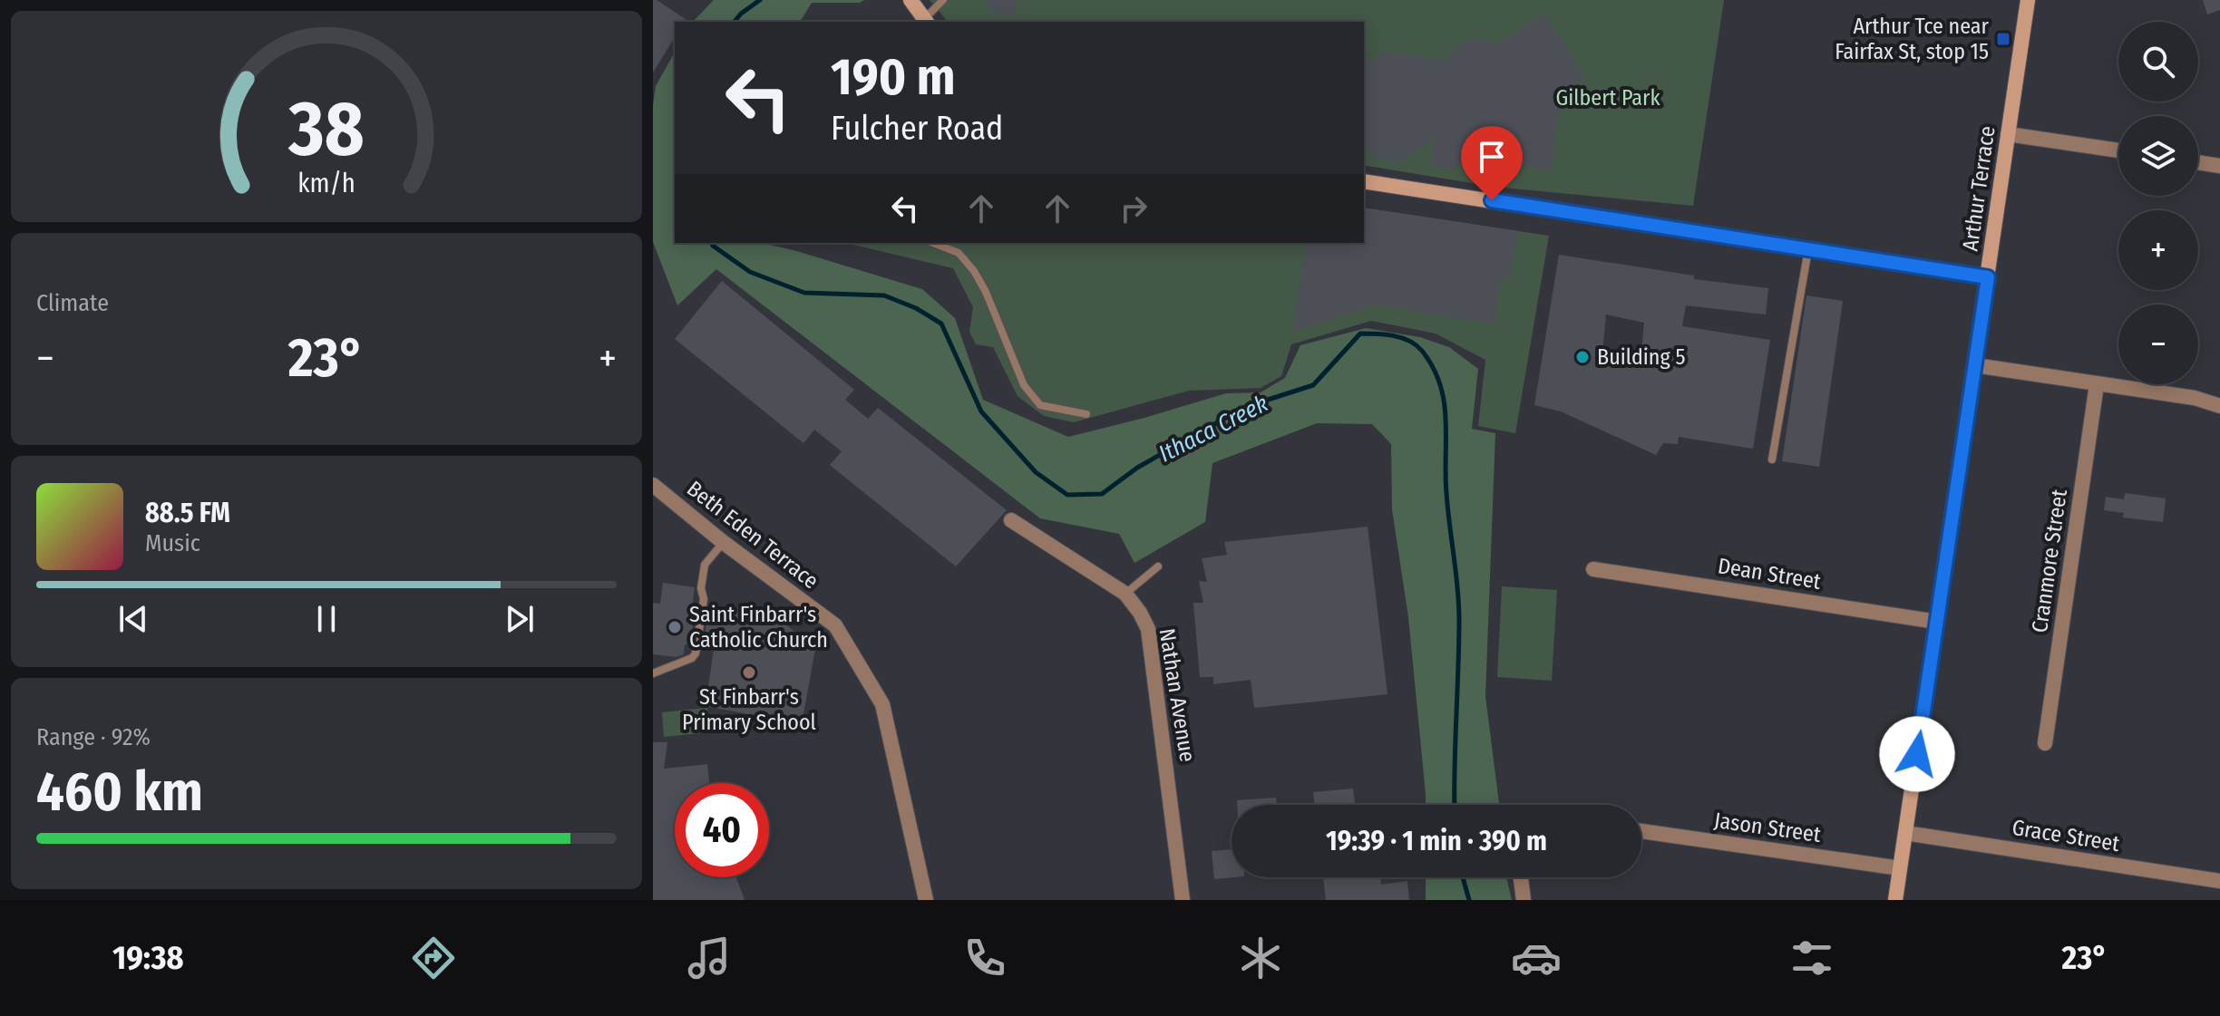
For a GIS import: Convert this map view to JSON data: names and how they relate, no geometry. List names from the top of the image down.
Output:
{
  "streets": {
    "street": [
      "Arthur Terrace",
      "Beth Eden Terrace",
      "Cranmore Street",
      "Dean Street",
      "Nathan Avenue",
      "Jason Street",
      "Grace Street"
    ]
  },
  "crossings": [
    ["Arthur Terrace", "Dean Street"],
    ["Arthur Terrace", "Jason Street"],
    ["Arthur Terrace", "Grace Street"]
  ],
  "water": ["Ithaca Creek"],
  "parks": ["Gilbert Park"],
  "places": {
    "transit": ["Arthur Tce near Fairfax St, stop 15"],
    "other": ["Building 5", "Saint Finbarr's Catholic Church", "St Finbarr's Primary School"]
  },
  "page": {
    "map_buttons": ["+", "−"],
    "turn": ["190 m", "Fulcher Road"],
    "tile": [
      "Climate",
      ["Range · 92%", "460 km"]
    ],
    "heat": ["−", "23°", "+"],
    "song": ["88.5 FM", "Music"],
    "limit": "40",
    "trip": "19:39 · 1 min · 390 m",
    "tabs": ["19:38", "23°"],
    "gauge": ["38", "km/h"]
  }
}
